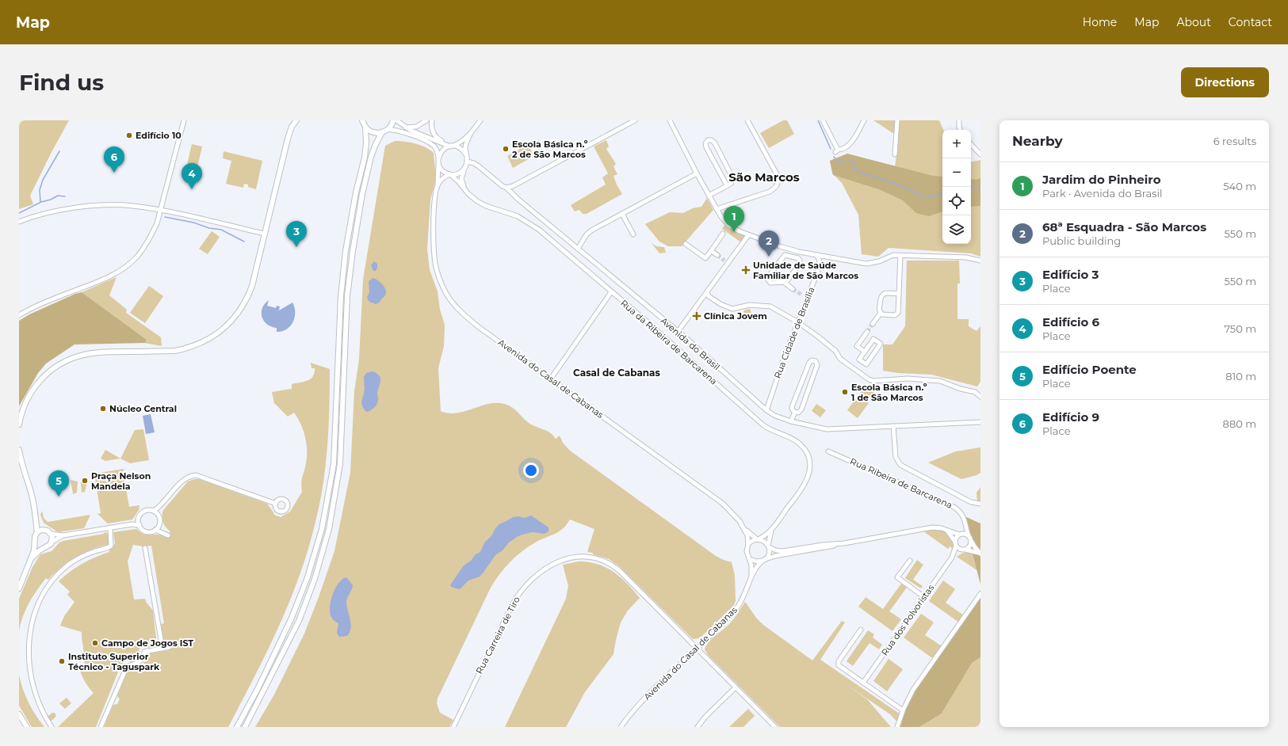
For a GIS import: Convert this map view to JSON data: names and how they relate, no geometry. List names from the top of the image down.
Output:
{
  "streets": {
    "street": [
      "Rua Cidade de Brasília",
      "Rua da Ribeira de Barcarena",
      "Avenida do Brasil",
      "Avenida do Casal de Cabanas",
      "Rua Ribeira de Barcarena",
      "Rua dos Polvoristas",
      "Rua Carreira de Tiro"
    ]
  },
  "crossings": [
    ["Rua Cidade de Brasília", "Avenida do Brasil"],
    ["Rua da Ribeira de Barcarena", "Avenida do Brasil"],
    ["Rua da Ribeira de Barcarena", "Avenida do Casal de Cabanas"],
    ["Avenida do Brasil", "Avenida do Casal de Cabanas"],
    ["Avenida do Casal de Cabanas", "Rua Carreira de Tiro"],
    ["Rua Ribeira de Barcarena", "Rua dos Polvoristas"]
  ],
  "districts": ["São Marcos", "Casal de Cabanas"],
  "places": {
    "other": [
      "Edifício 10",
      "Escola Básica n.º 2 de São Marcos",
      "Escola Básica n.º 1 de São Marcos",
      "Núcleo Central",
      "Praça Nelson Mandela",
      "Campo de Jogos IST",
      "Instituto Superior Técnico - Taguspark"
    ],
    "health": ["Unidade de Saúde Familiar de São Marcos", "Clínica Jovem"]
  },
  "page": {
    "header": "Map",
    "nav": [
      "Home",
      "Map",
      "About",
      "Contact"
    ],
    "buttons": "Directions",
    "title": "Find us",
    "heading": ["Nearby", "6 results"],
    "map_buttons": ["+", "−"],
    "pins": [
      "6",
      "4",
      "1",
      "3",
      "2",
      "5"
    ],
    "list": [
      {
        "mark": "1",
        "name": "Jardim do Pinheiro",
        "note": "Park · Avenida do Brasil",
        "value": "540 m"
      },
      {
        "mark": "2",
        "name": "68ª Esquadra - São Marcos",
        "note": "Public building",
        "value": "550 m"
      },
      {
        "mark": "3",
        "name": "Edifício 3",
        "note": "Place",
        "value": "550 m"
      },
      {
        "mark": "4",
        "name": "Edifício 6",
        "note": "Place",
        "value": "750 m"
      },
      {
        "mark": "5",
        "name": "Edifício Poente",
        "note": "Place",
        "value": "810 m"
      },
      {
        "mark": "6",
        "name": "Edifício 9",
        "note": "Place",
        "value": "880 m"
      }
    ]
  }
}
